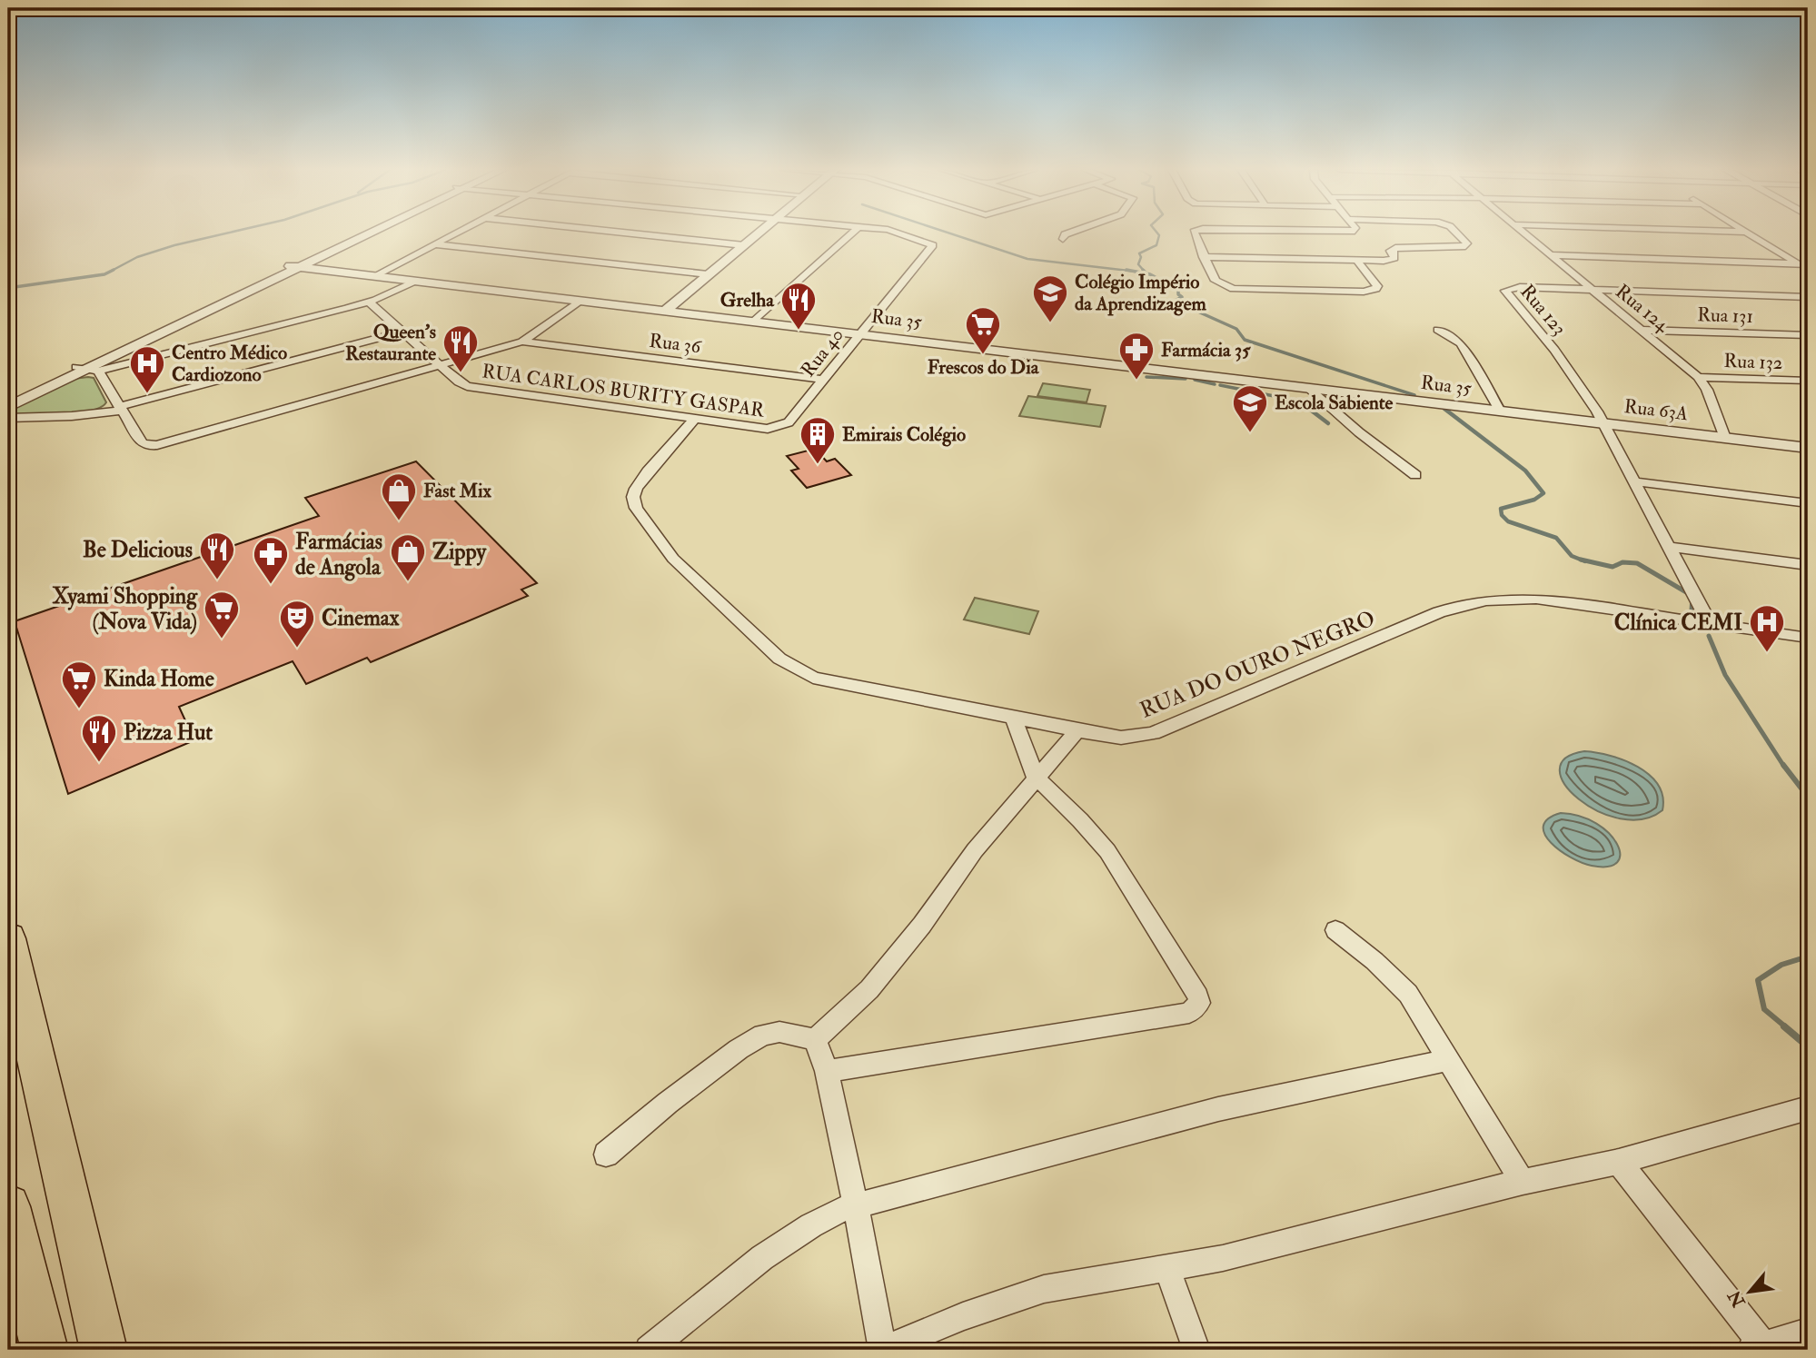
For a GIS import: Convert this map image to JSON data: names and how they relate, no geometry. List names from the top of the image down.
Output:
{
  "streets": {
    "street": [
      "Rua 124",
      "Rua 123",
      "Rua 131",
      "Rua 35",
      "Rua 36",
      "Rua 40",
      "Rua 132",
      "RUA CARLOS BURITY GASPAR",
      "Rua 63A",
      "RUA DO OURO NEGRO"
    ]
  },
  "crossings": [
    ["Rua 124", "Rua 123"],
    ["Rua 124", "Rua 131"],
    ["Rua 124", "Rua 132"],
    ["Rua 124", "Rua 63A"],
    ["Rua 123", "Rua 63A"],
    ["Rua 35", "Rua 40"],
    ["Rua 35", "Rua 63A"],
    ["Rua 36", "Rua 40"],
    ["Rua 40", "RUA CARLOS BURITY GASPAR"],
    ["RUA CARLOS BURITY GASPAR", "RUA DO OURO NEGRO"]
  ],
  "places": {
    "school or university": ["Colégio Império da Aprendizagem", "Escola Sabiente"],
    "restaurant": [
      "Grelha",
      "Queen's Restaurante",
      "Be Delicious",
      "Pizza Hut"
    ],
    "supermarket": ["Frescos do Dia", "Xyami Shopping (Nova Vida)", "Kinda Home"],
    "pharmacy": ["Farmácia 35", "Farmácias de Angola"],
    "hospital": ["Centro Médico Cardiozono", "Clínica CEMI"],
    "building": ["Emirais Colégio"],
    "shop": ["Fast Mix", "Zippy"],
    "theatre": ["Cinemax"]
  },
  "north": "bottom left"
}
